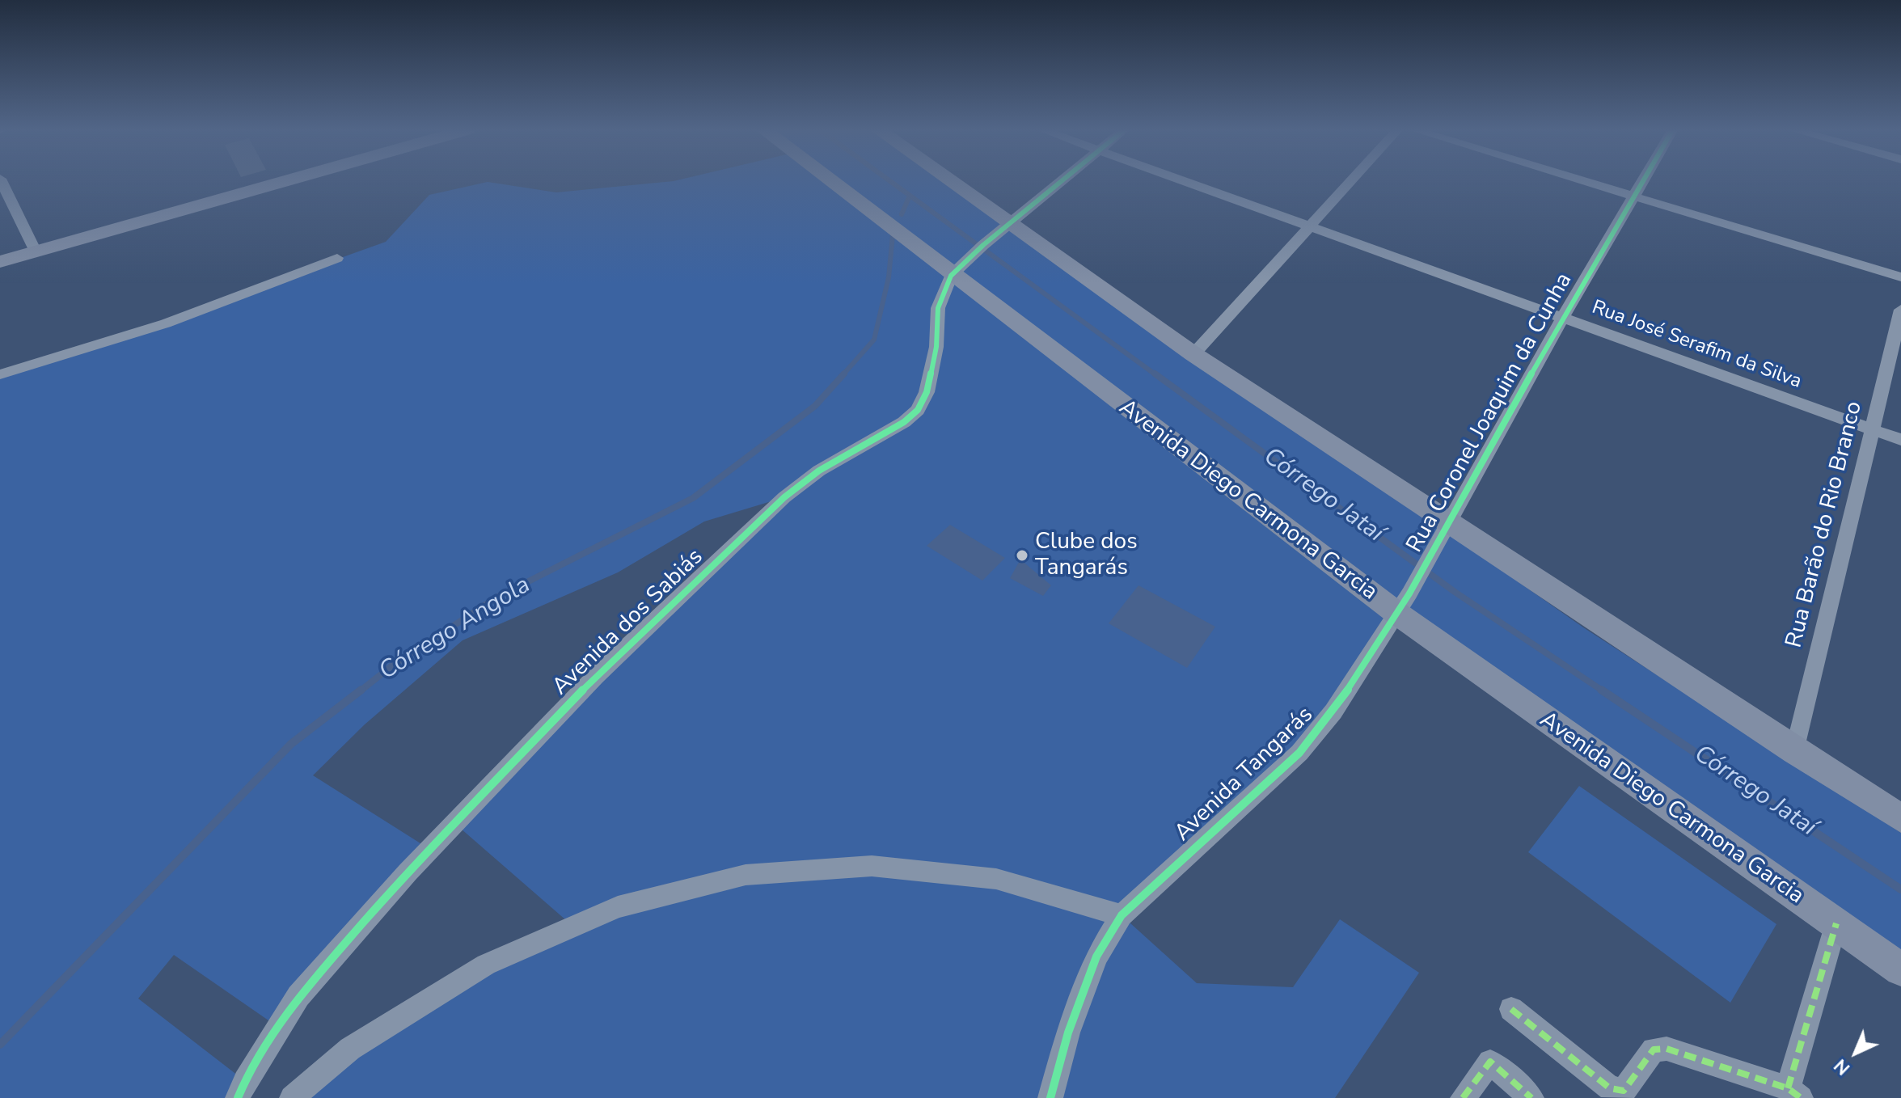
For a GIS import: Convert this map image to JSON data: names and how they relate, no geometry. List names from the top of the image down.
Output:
{
  "streets": {
    "main road": ["Avenida Diego Carmona Garcia"],
    "street": [
      "Rua José Serafim da Silva",
      "Rua Coronel Joaquim da Cunha",
      "Rua Barão do Rio Branco",
      "Avenida dos Sabiás",
      "Avenida Tangarás"
    ]
  },
  "crossings": [
    ["Rua José Serafim da Silva", "Rua Coronel Joaquim da Cunha"],
    ["Rua José Serafim da Silva", "Rua Barão do Rio Branco"],
    ["Rua Coronel Joaquim da Cunha", "Avenida Diego Carmona Garcia"],
    ["Rua Coronel Joaquim da Cunha", "Avenida Tangarás"],
    ["Avenida Diego Carmona Garcia", "Avenida dos Sabiás"],
    ["Avenida Diego Carmona Garcia", "Avenida Tangarás"]
  ],
  "water": ["Córrego Jataí", "Córrego Angola"],
  "places": ["Clube dos Tangarás"],
  "north": "bottom left"
}
